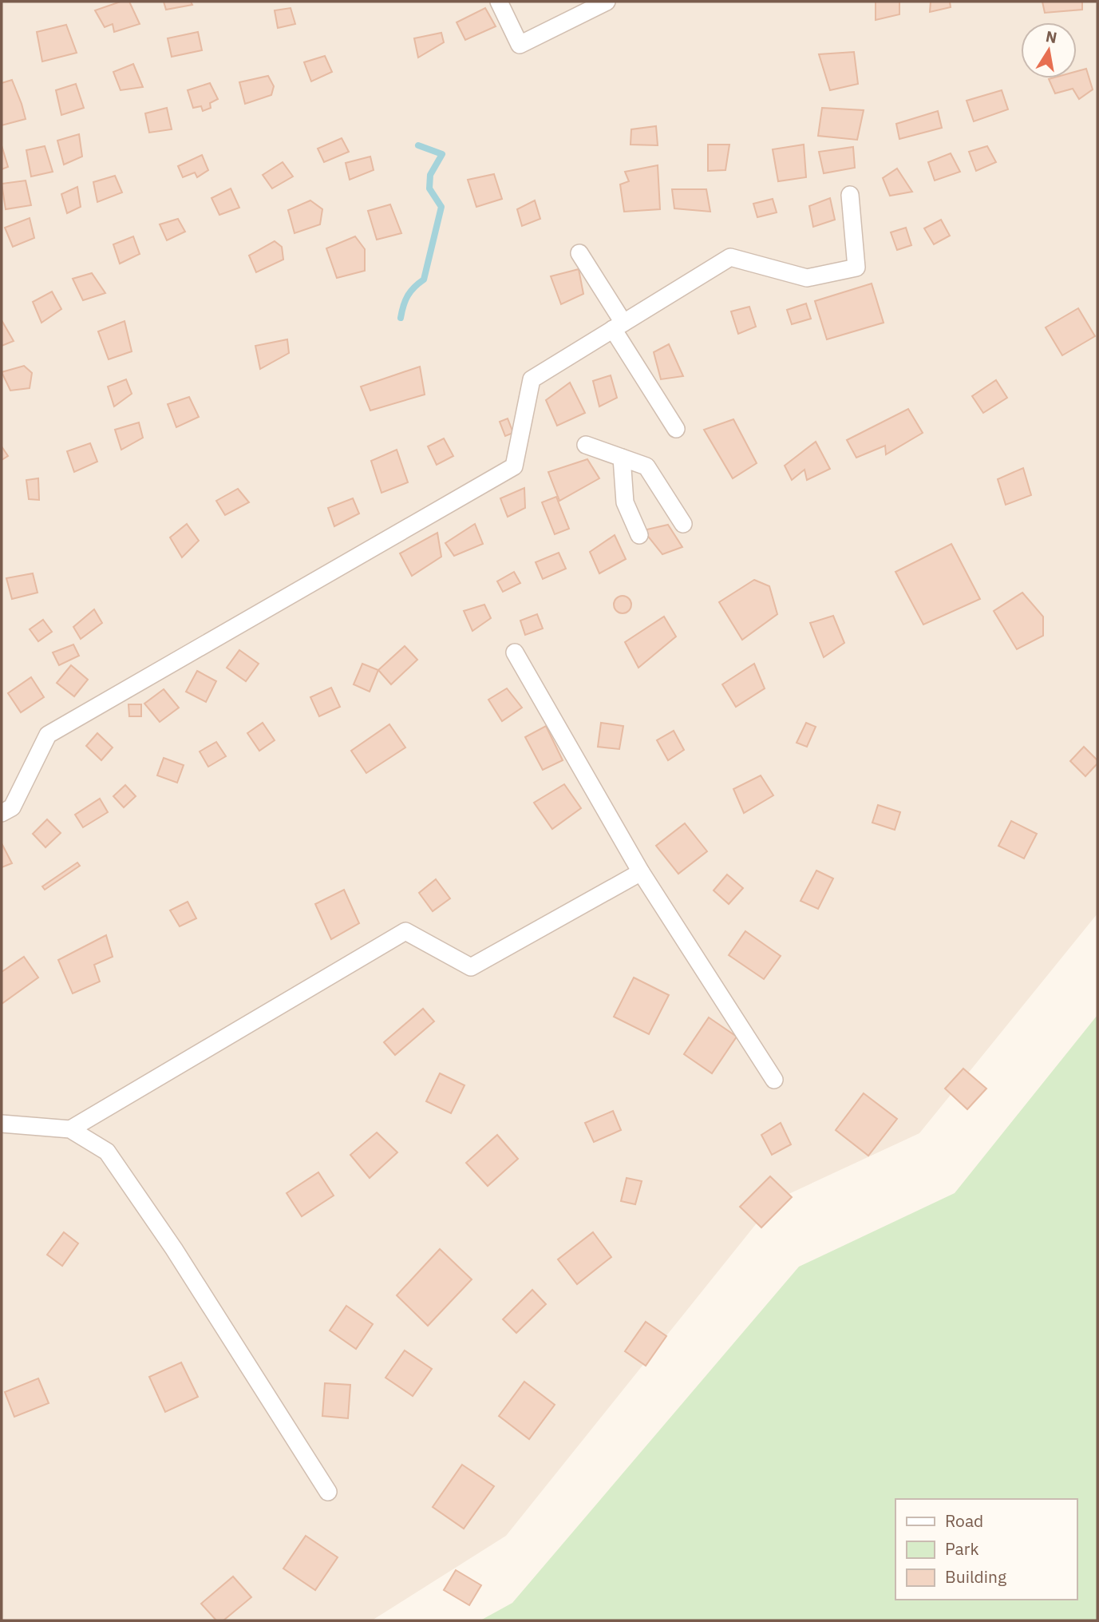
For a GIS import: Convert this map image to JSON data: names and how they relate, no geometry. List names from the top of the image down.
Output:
{
  "legend": ["Road", "Park", "Building"],
  "north": "top"
}
